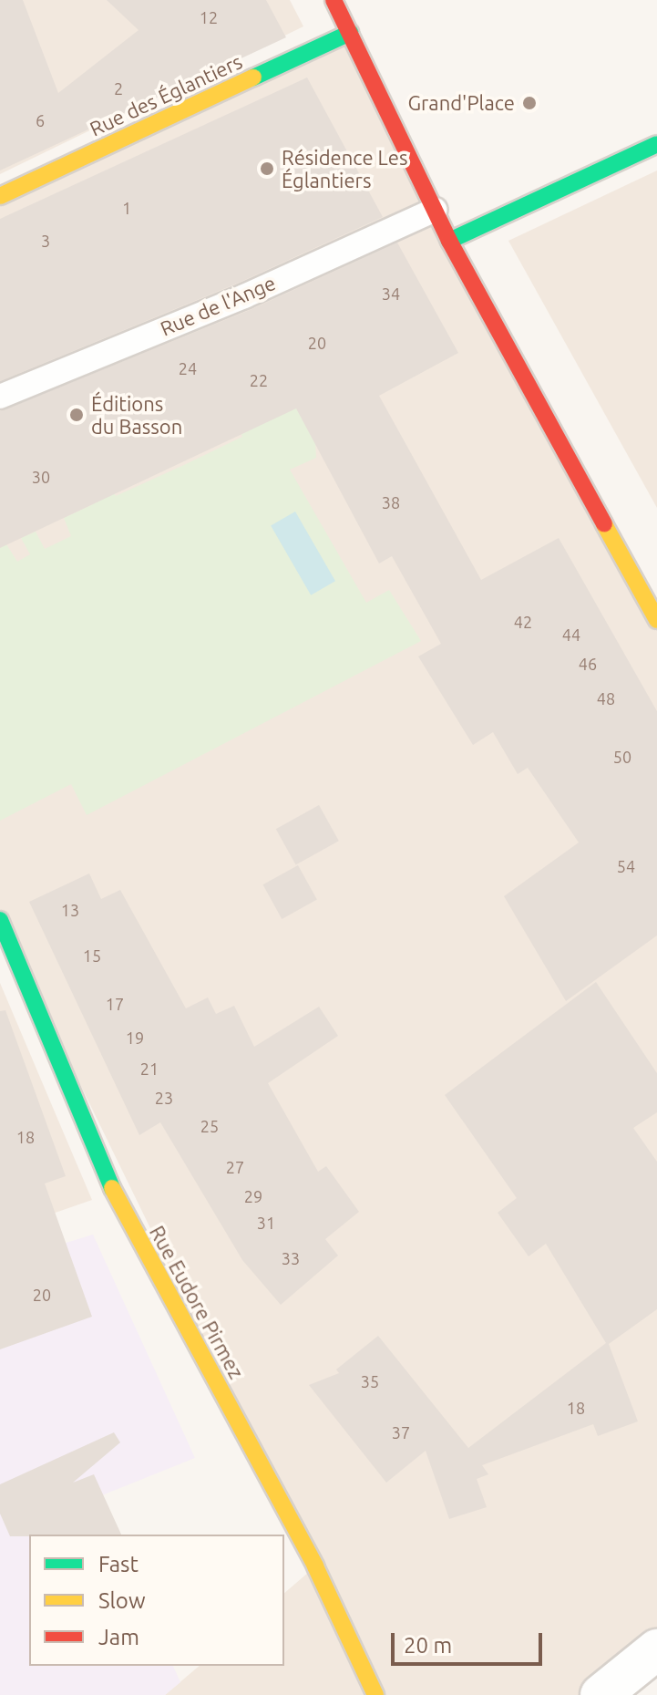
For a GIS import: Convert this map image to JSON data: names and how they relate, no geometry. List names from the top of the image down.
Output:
{
  "streets": {
    "street": ["Rue des Églantiers", "Rue Eudore Pirmez"],
    "lane": ["Rue de l'Ange"]
  },
  "places": ["Grand'Place", "Résidence Les Églantiers", "Éditions du Basson"],
  "house_numbers": [
    "12",
    "2",
    "6",
    "1",
    "3",
    "34",
    "20",
    "24",
    "22",
    "30",
    "38",
    "42",
    "44",
    "46",
    "48",
    "50",
    "54",
    "13",
    "15",
    "17",
    "19",
    "21",
    "23",
    "25",
    "18",
    "27",
    "29",
    "31",
    "33",
    "20",
    "35",
    "18",
    "37"
  ],
  "legend": ["Fast", "Slow", "Jam"],
  "scale_bar": "20 m"
}
